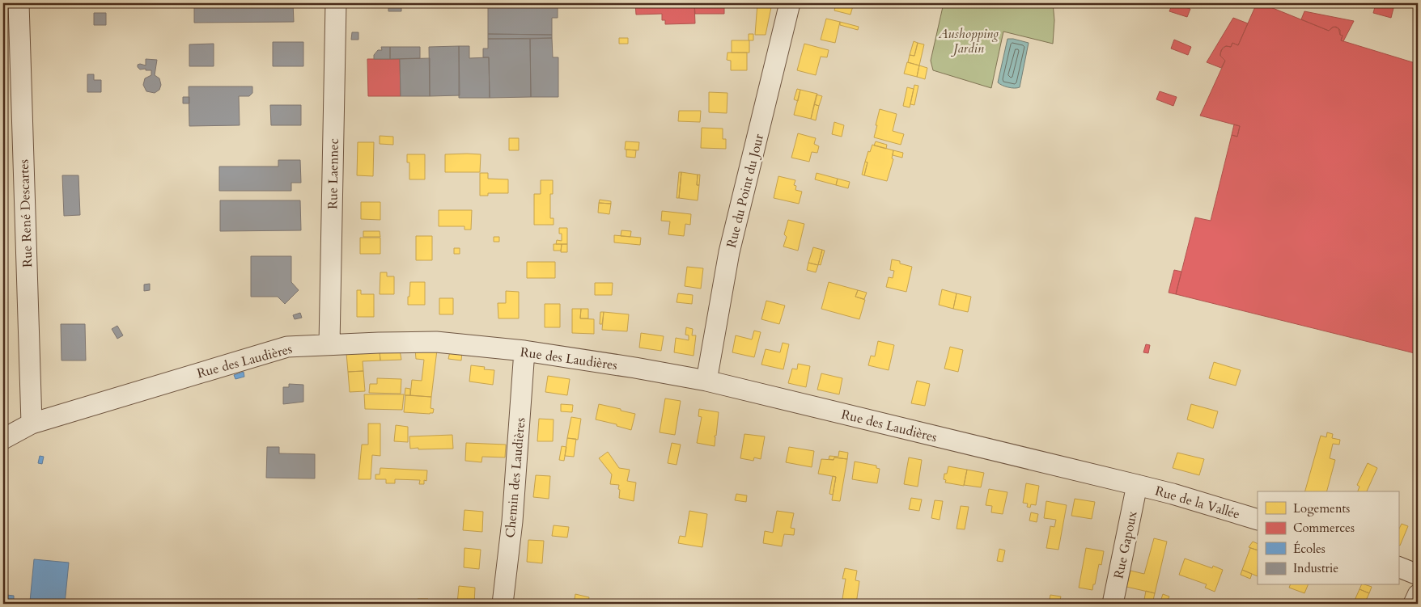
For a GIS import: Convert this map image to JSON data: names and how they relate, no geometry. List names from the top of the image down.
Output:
{
  "streets": {
    "street": [
      "Rue Laennec",
      "Rue du Point du Jour",
      "Rue René Descartes",
      "Rue des Laudières",
      "Chemin des Laudières",
      "Rue de la Vallée",
      "Rue Gapoux"
    ]
  },
  "crossings": [
    ["Rue Laennec", "Rue des Laudières"],
    ["Rue du Point du Jour", "Rue des Laudières"],
    ["Rue René Descartes", "Rue des Laudières"],
    ["Rue des Laudières", "Chemin des Laudières"],
    ["Rue des Laudières", "Rue de la Vallée"],
    ["Rue des Laudières", "Rue Gapoux"],
    ["Rue de la Vallée", "Rue Gapoux"]
  ],
  "parks": ["Aushopping Jardin"],
  "legend": [
    "Logements",
    "Commerces",
    "Écoles",
    "Industrie"
  ]
}
